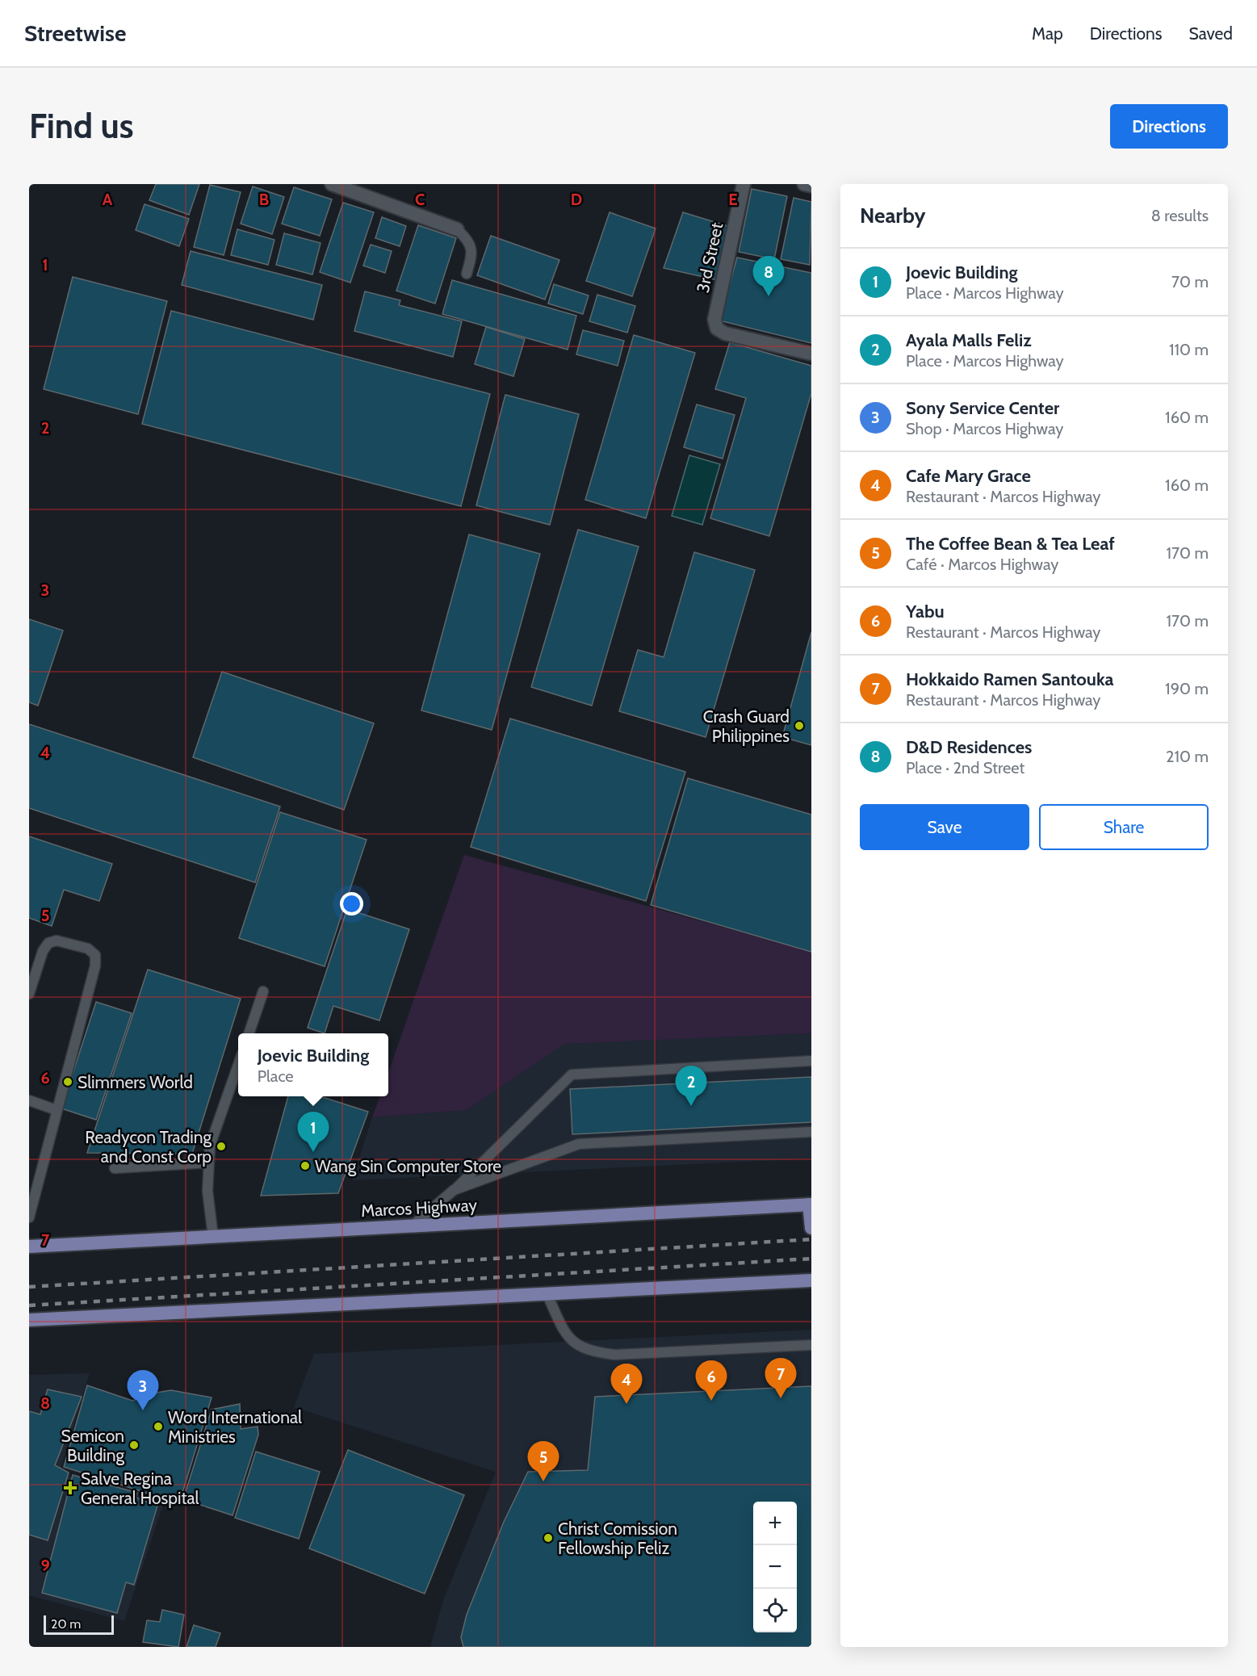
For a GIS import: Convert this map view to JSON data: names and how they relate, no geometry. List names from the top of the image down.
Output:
{
  "streets": {
    "main road": ["Marcos Highway"],
    "street": ["3rd Street"]
  },
  "places": {
    "other": [
      "Crash Guard Philippines",
      "Slimmers World",
      "Readycon Trading and Const Corp",
      "Wang Sin Computer Store",
      "Word International Ministries",
      "Semicon Building",
      "Christ Comission Fellowship Feliz"
    ],
    "health": ["Salve Regina General Hospital"]
  },
  "scale_bar": "20 m",
  "page": {
    "header": "Streetwise",
    "nav": ["Map", "Directions", "Saved"],
    "buttons": [
      "Directions",
      ["Save", "Share"]
    ],
    "title": "Find us",
    "heading": ["Nearby", "8 results"],
    "list": [
      {
        "mark": "1",
        "name": "Joevic Building",
        "note": "Place · Marcos Highway",
        "value": "70 m"
      },
      {
        "mark": "2",
        "name": "Ayala Malls Feliz",
        "note": "Place · Marcos Highway",
        "value": "110 m"
      },
      {
        "mark": "3",
        "name": "Sony Service Center",
        "note": "Shop · Marcos Highway",
        "value": "160 m"
      },
      {
        "mark": "4",
        "name": "Cafe Mary Grace",
        "note": "Restaurant · Marcos Highway",
        "value": "160 m"
      },
      {
        "mark": "5",
        "name": "The Coffee Bean & Tea Leaf",
        "note": "Café · Marcos Highway",
        "value": "170 m"
      },
      {
        "mark": "6",
        "name": "Yabu",
        "note": "Restaurant · Marcos Highway",
        "value": "170 m"
      },
      {
        "mark": "7",
        "name": "Hokkaido Ramen Santouka",
        "note": "Restaurant · Marcos Highway",
        "value": "190 m"
      },
      {
        "mark": "8",
        "name": "D&D Residences",
        "note": "Place · 2nd Street",
        "value": "210 m"
      }
    ],
    "pins": [
      "8",
      "2",
      "1",
      "7",
      "6",
      "4",
      "3",
      "5"
    ],
    "popup": ["Joevic Building", "Place"],
    "map_buttons": ["+", "−"],
    "scale": "20 m"
  },
  "grid": {
    "columns": [
      "A",
      "B",
      "C",
      "D",
      "E"
    ],
    "rows": [
      "1",
      "2",
      "3",
      "4",
      "5",
      "6",
      "7",
      "8",
      "9"
    ]
  }
}
